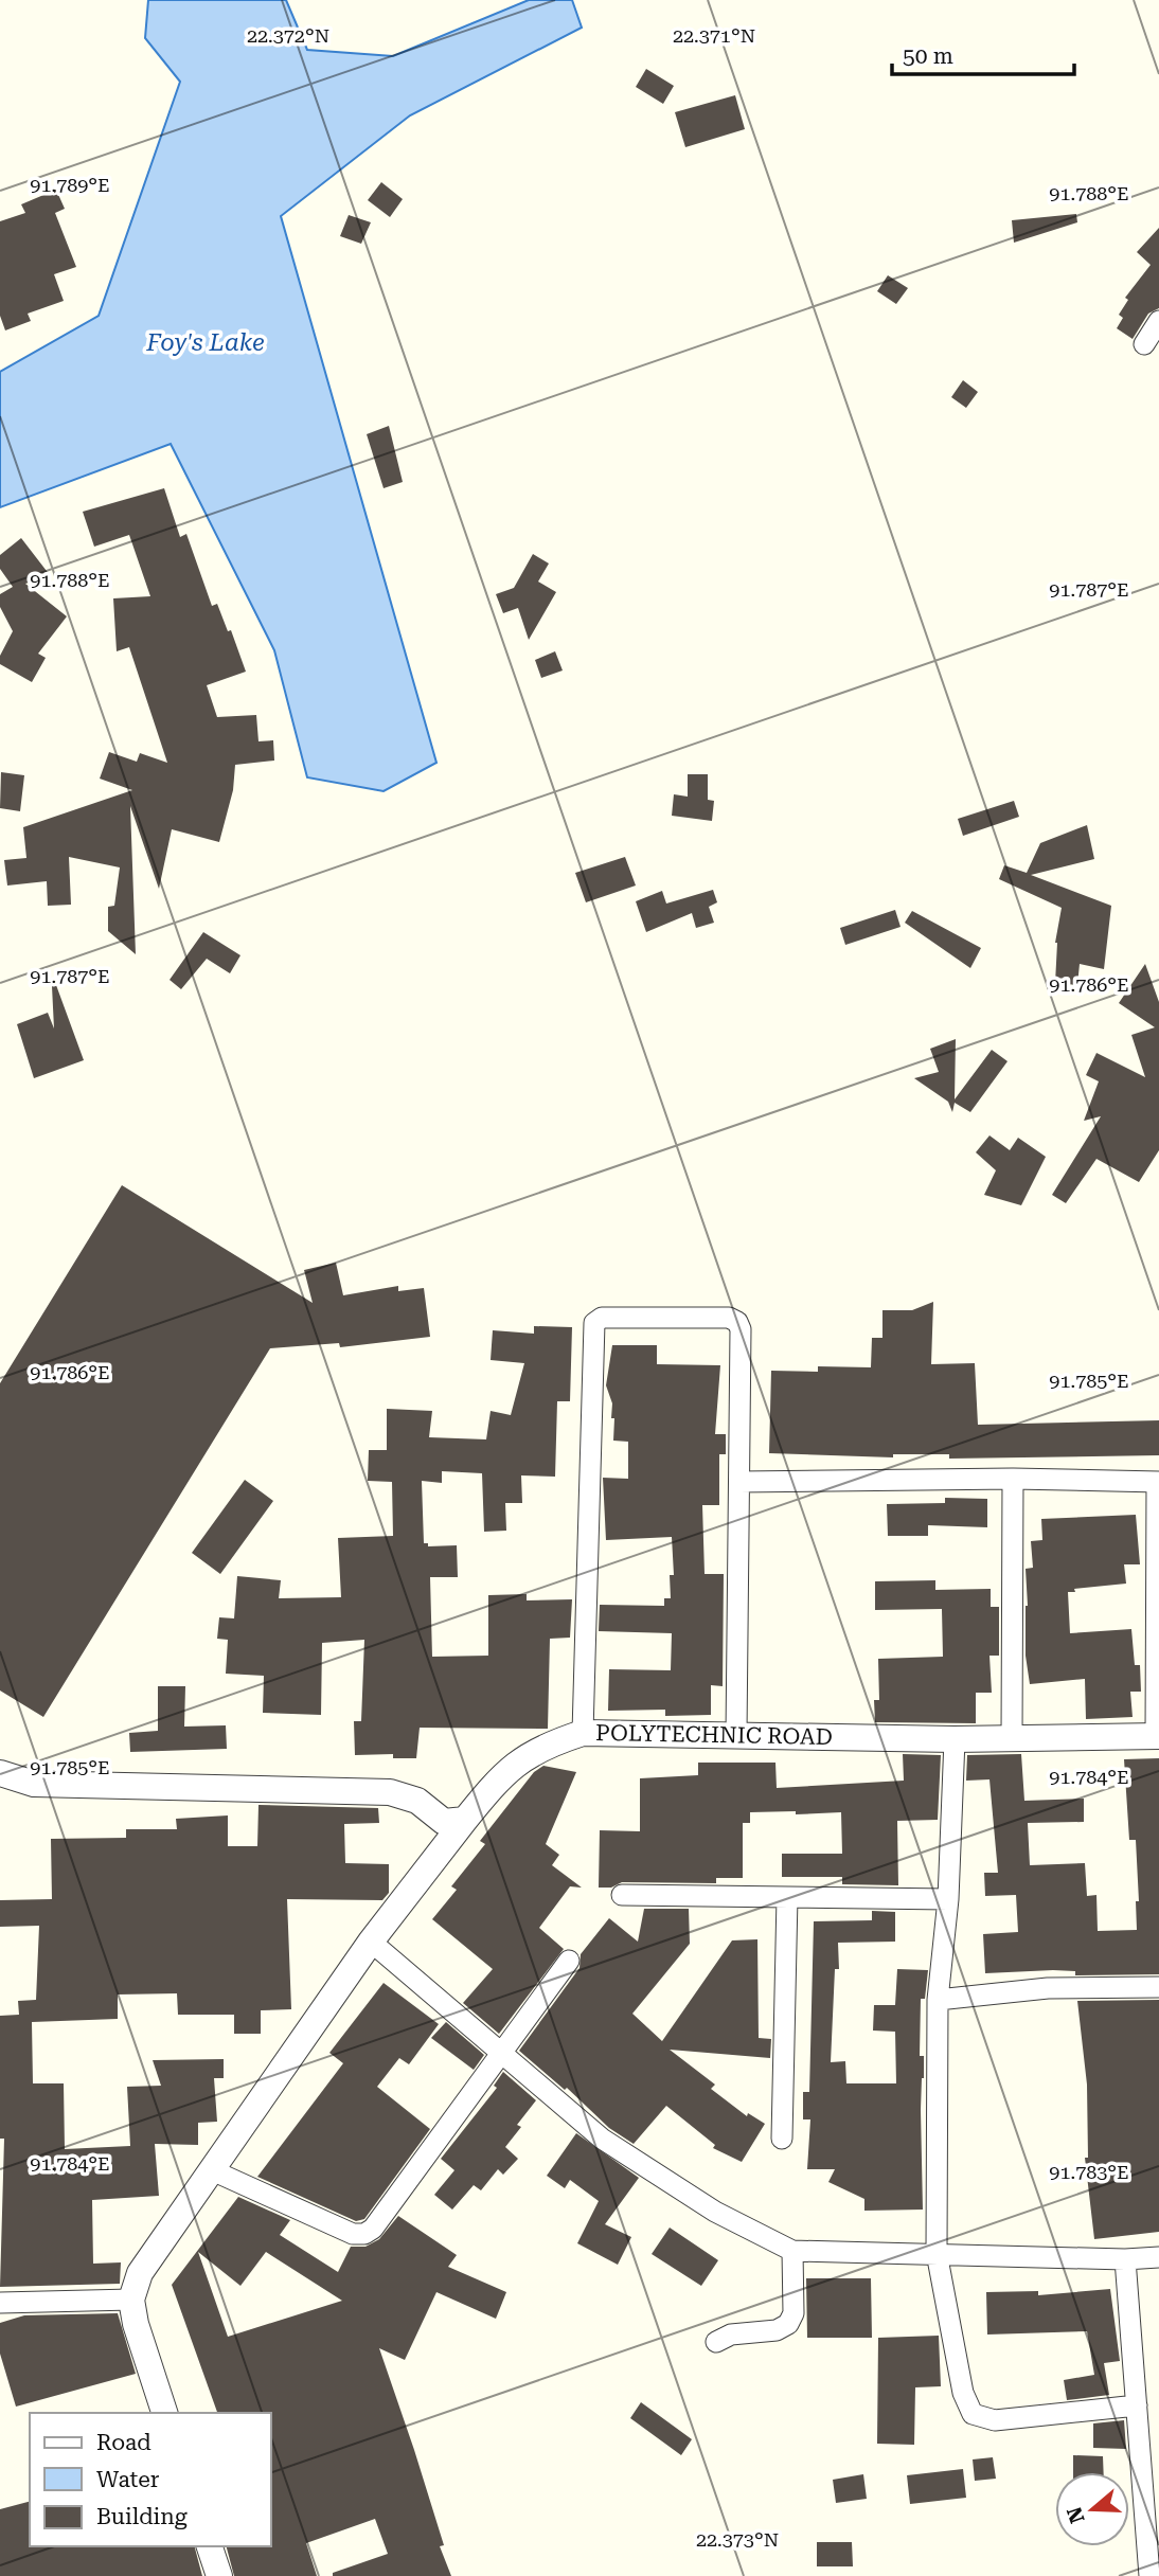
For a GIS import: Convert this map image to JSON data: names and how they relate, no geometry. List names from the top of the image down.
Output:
{
  "streets": {
    "street": ["POLYTECHNIC ROAD"]
  },
  "water": ["Foy's Lake"],
  "legend": ["Road", "Water", "Building"],
  "scale_bar": "50 m",
  "north": "left",
  "coordinates": [
    "22.372°N",
    "22.371°N",
    "91.789°E",
    "91.788°E",
    "91.787°E",
    "91.786°E",
    "91.785°E",
    "91.784°E",
    "91.783°E",
    "22.373°N"
  ]
}
